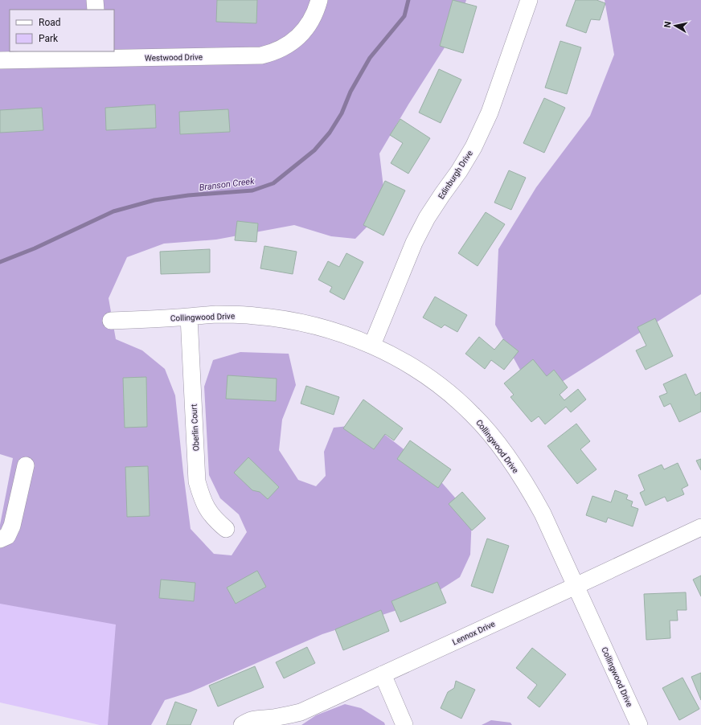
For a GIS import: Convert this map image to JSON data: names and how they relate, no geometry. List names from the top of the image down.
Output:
{
  "streets": {
    "street": [
      "Westwood Drive",
      "Edinburgh Drive",
      "Collingwood Drive",
      "Oberlin Court",
      "Lennox Drive"
    ]
  },
  "crossings": [
    ["Edinburgh Drive", "Collingwood Drive"],
    ["Collingwood Drive", "Oberlin Court"],
    ["Collingwood Drive", "Lennox Drive"]
  ],
  "water": ["Branson Creek"],
  "legend": ["Road", "Park"],
  "north": "left"
}
